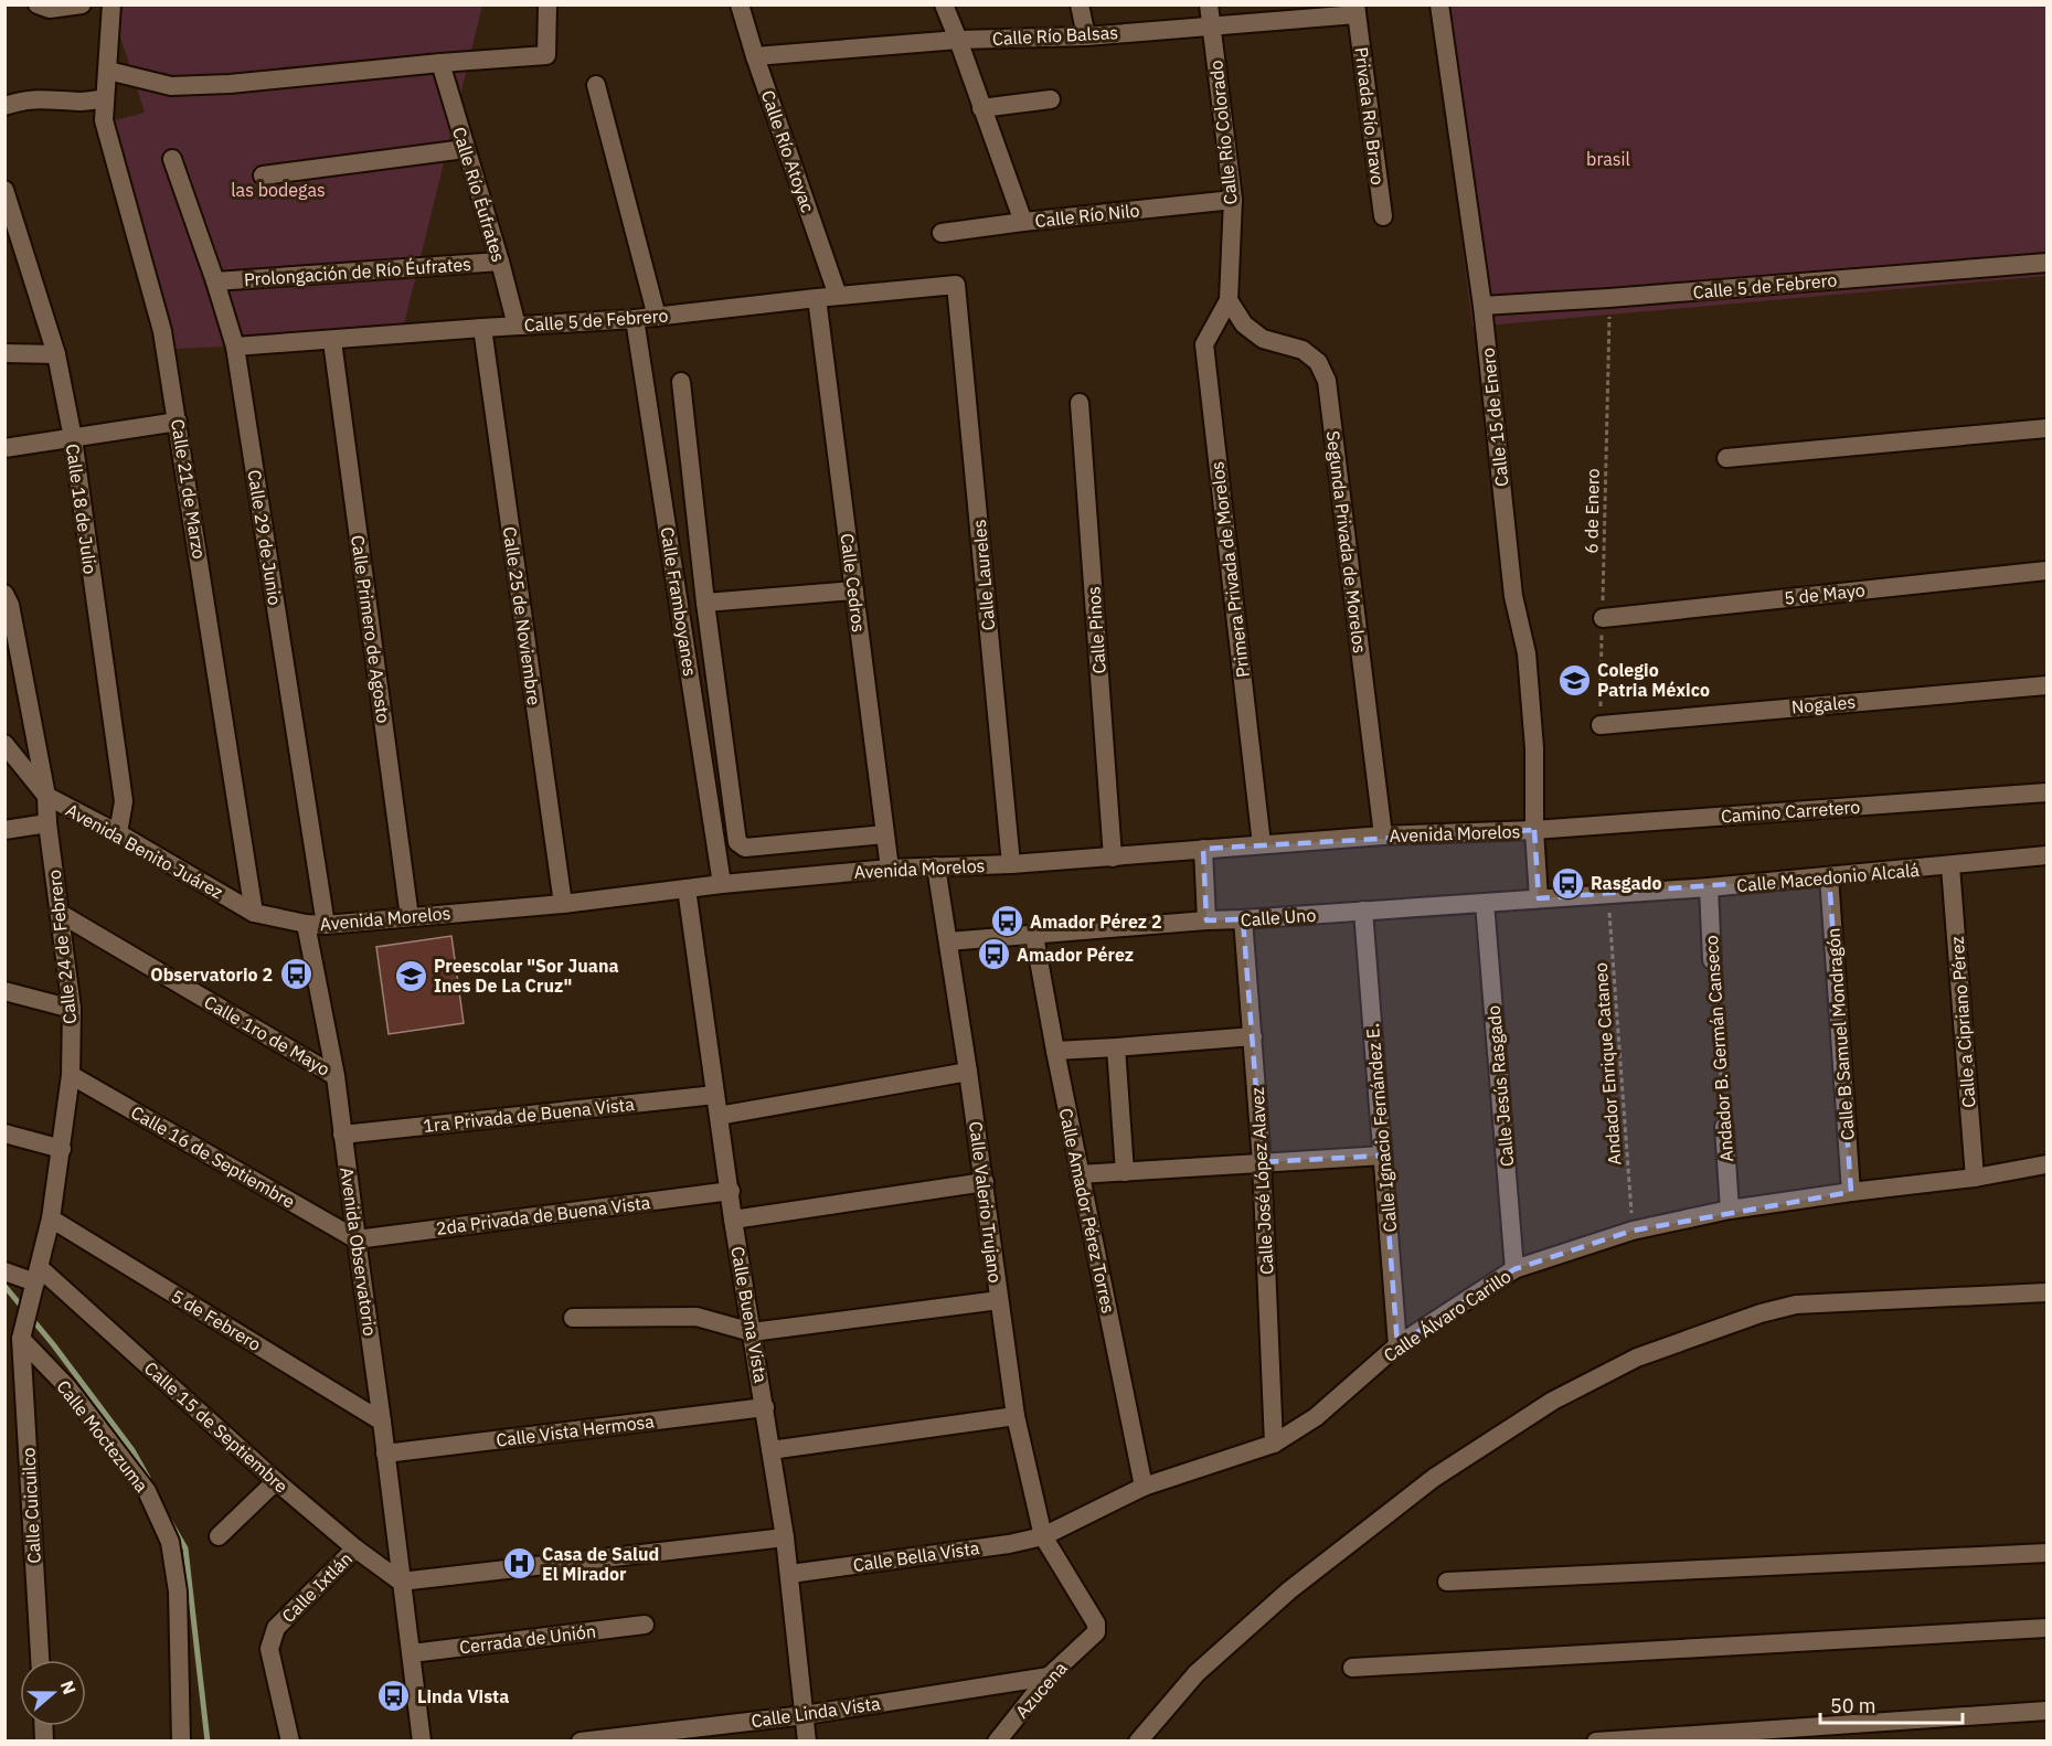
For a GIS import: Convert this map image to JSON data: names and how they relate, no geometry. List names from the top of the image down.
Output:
{
  "streets": {
    "street": [
      "Calle Río Balsas",
      "Privada Río Bravo",
      "Calle Río Colorado",
      "Calle Río Atoyac",
      "Calle Río Éufrates",
      "Calle Río Nilo",
      "Prolongación de Río Éufrates",
      "Calle 5 de Febrero",
      "Calle 15 de Enero",
      "Calle 21 de Marzo",
      "Calle 18 de Julio",
      "Calle 29 de Junio",
      "Segunda Privada de Morelos",
      "Primera Privada de Morelos",
      "Calle Laureles",
      "Calle Cedros",
      "5 de Mayo",
      "Calle Framboyanes",
      "Calle 25 de Noviembre",
      "Calle Primero de Agosto",
      "Calle Pinos",
      "Nogales",
      "Camino Carretero",
      "Avenida Morelos",
      "Avenida Benito Juárez",
      "Calle Macedonio Alcalá",
      "Calle Uno",
      "Calle 24 de Febrero",
      "Calle a Cipriano Pérez",
      "Calle B Samuel Mondragón",
      "Calle 1ro de Mayo",
      "Andador B. Germán Canseco",
      "Calle Jesús Rasgado",
      "1ra Privada de Buena Vista",
      "Calle Ignacio Fernández E.",
      "Calle 16 de Septiembre",
      "Calle José López Alavez",
      "Calle Valerio Trujano",
      "Calle Amador Pérez Torres",
      "2da Privada de Buena Vista",
      "Avenida Observatorio",
      "Calle Buena Vista",
      "Calle Álvaro Carillo",
      "5 de Febrero",
      "Calle 15 de Septiembre",
      "Calle Vista Hermosa",
      "Calle Moctezuma",
      "Calle Cuicuilco",
      "Calle Bella Vista",
      "Calle Ixtlán",
      "Cerrada de Unión",
      "Azucena",
      "Calle Linda Vista"
    ],
    "path": ["6 de Enero", "Andador Enrique Cataneo"]
  },
  "crossings": [
    ["Calle Río Balsas", "Privada Río Bravo"],
    ["Calle Río Balsas", "Calle Río Colorado"],
    ["Calle Río Balsas", "Calle Río Atoyac"],
    ["Calle Río Colorado", "Calle Río Nilo"],
    ["Calle Río Colorado", "Segunda Privada de Morelos"],
    ["Calle Río Colorado", "Primera Privada de Morelos"],
    ["Calle Río Atoyac", "Calle 5 de Febrero"],
    ["Calle Río Éufrates", "Prolongación de Río Éufrates"],
    ["Calle Río Éufrates", "Calle 5 de Febrero"],
    ["Prolongación de Río Éufrates", "Calle 29 de Junio"],
    ["Calle 5 de Febrero", "Calle 15 de Enero"],
    ["Calle 5 de Febrero", "6 de Enero"],
    ["Calle 5 de Febrero", "Calle 29 de Junio"],
    ["Calle 5 de Febrero", "Calle Laureles"],
    ["Calle 5 de Febrero", "Calle Cedros"],
    ["Calle 5 de Febrero", "Calle Framboyanes"],
    ["Calle 5 de Febrero", "Calle 25 de Noviembre"],
    ["Calle 5 de Febrero", "Calle Primero de Agosto"],
    ["Calle 15 de Enero", "Camino Carretero"],
    ["Calle 15 de Enero", "Avenida Morelos"],
    ["Calle 15 de Enero", "Calle Uno"],
    ["Calle 21 de Marzo", "Avenida Benito Juárez"],
    ["Calle 18 de Julio", "Avenida Benito Juárez"],
    ["6 de Enero", "5 de Mayo"],
    ["6 de Enero", "Nogales"],
    ["Calle 29 de Junio", "Avenida Morelos"],
    ["Segunda Privada de Morelos", "Primera Privada de Morelos"],
    ["Segunda Privada de Morelos", "Avenida Morelos"],
    ["Primera Privada de Morelos", "Avenida Morelos"],
    ["Calle Laureles", "Avenida Morelos"],
    ["Calle Cedros", "Avenida Morelos"],
    ["Calle Framboyanes", "Avenida Morelos"],
    ["Calle 25 de Noviembre", "Avenida Morelos"],
    ["Calle Primero de Agosto", "Avenida Morelos"],
    ["Calle Pinos", "Avenida Morelos"],
    ["Camino Carretero", "Avenida Morelos"],
    ["Avenida Morelos", "Avenida Benito Juárez"],
    ["Avenida Morelos", "Calle Valerio Trujano"],
    ["Avenida Morelos", "Avenida Observatorio"],
    ["Avenida Morelos", "Calle Buena Vista"],
    ["Avenida Benito Juárez", "Calle 24 de Febrero"],
    ["Avenida Benito Juárez", "Avenida Observatorio"],
    ["Calle Macedonio Alcalá", "Calle Uno"],
    ["Calle Macedonio Alcalá", "Calle a Cipriano Pérez"],
    ["Calle Macedonio Alcalá", "Calle B Samuel Mondragón"],
    ["Calle Macedonio Alcalá", "Andador B. Germán Canseco"],
    ["Calle Macedonio Alcalá", "Andador Enrique Cataneo"],
    ["Calle Uno", "Andador Enrique Cataneo"],
    ["Calle Uno", "Calle Jesús Rasgado"],
    ["Calle Uno", "Calle Ignacio Fernández E."],
    ["Calle Uno", "Calle José López Alavez"],
    ["Calle Uno", "Calle Valerio Trujano"],
    ["Calle Uno", "Calle Amador Pérez Torres"],
    ["Calle 24 de Febrero", "Calle 1ro de Mayo"],
    ["Calle 24 de Febrero", "Calle 16 de Septiembre"],
    ["Calle 24 de Febrero", "5 de Febrero"],
    ["Calle 24 de Febrero", "Calle 15 de Septiembre"],
    ["Calle 24 de Febrero", "Calle Moctezuma"],
    ["Calle 24 de Febrero", "Calle Cuicuilco"],
    ["Calle a Cipriano Pérez", "Calle Álvaro Carillo"],
    ["Calle B Samuel Mondragón", "Calle Álvaro Carillo"],
    ["Calle 1ro de Mayo", "Avenida Observatorio"],
    ["Andador B. Germán Canseco", "Calle Álvaro Carillo"],
    ["Andador Enrique Cataneo", "Calle Álvaro Carillo"],
    ["Calle Jesús Rasgado", "Calle Álvaro Carillo"],
    ["1ra Privada de Buena Vista", "Avenida Observatorio"],
    ["1ra Privada de Buena Vista", "Calle Buena Vista"],
    ["Calle Ignacio Fernández E.", "Calle Álvaro Carillo"],
    ["Calle 16 de Septiembre", "2da Privada de Buena Vista"],
    ["Calle 16 de Septiembre", "Avenida Observatorio"],
    ["Calle José López Alavez", "Calle Álvaro Carillo"],
    ["Calle Valerio Trujano", "Calle Álvaro Carillo"],
    ["Calle Valerio Trujano", "Calle Bella Vista"],
    ["Calle Valerio Trujano", "Azucena"],
    ["Calle Amador Pérez Torres", "Calle Álvaro Carillo"],
    ["2da Privada de Buena Vista", "Avenida Observatorio"],
    ["2da Privada de Buena Vista", "Calle Buena Vista"],
    ["Avenida Observatorio", "5 de Febrero"],
    ["Avenida Observatorio", "Calle 15 de Septiembre"],
    ["Avenida Observatorio", "Calle Vista Hermosa"],
    ["Avenida Observatorio", "Cerrada de Unión"],
    ["Calle Buena Vista", "Calle Vista Hermosa"],
    ["Calle Buena Vista", "Calle Bella Vista"],
    ["Calle Buena Vista", "Calle Linda Vista"],
    ["Calle Álvaro Carillo", "Calle Bella Vista"],
    ["Calle 15 de Septiembre", "Calle Ixtlán"],
    ["Calle Moctezuma", "Calle Cuicuilco"],
    ["Azucena", "Calle Linda Vista"]
  ],
  "parks": ["brasil", "las bodegas"],
  "places": {
    "school or university": ["Colegio Patria México", "Preescolar \"Sor Juana Ines De La Cruz\""],
    "bus stop": [
      "Rasgado",
      "Amador Pérez 2",
      "Amador Pérez",
      "Observatorio 2",
      "Linda Vista"
    ],
    "hospital": ["Casa de Salud El Mirador"]
  },
  "scale_bar": "50 m",
  "north": "right"
}
